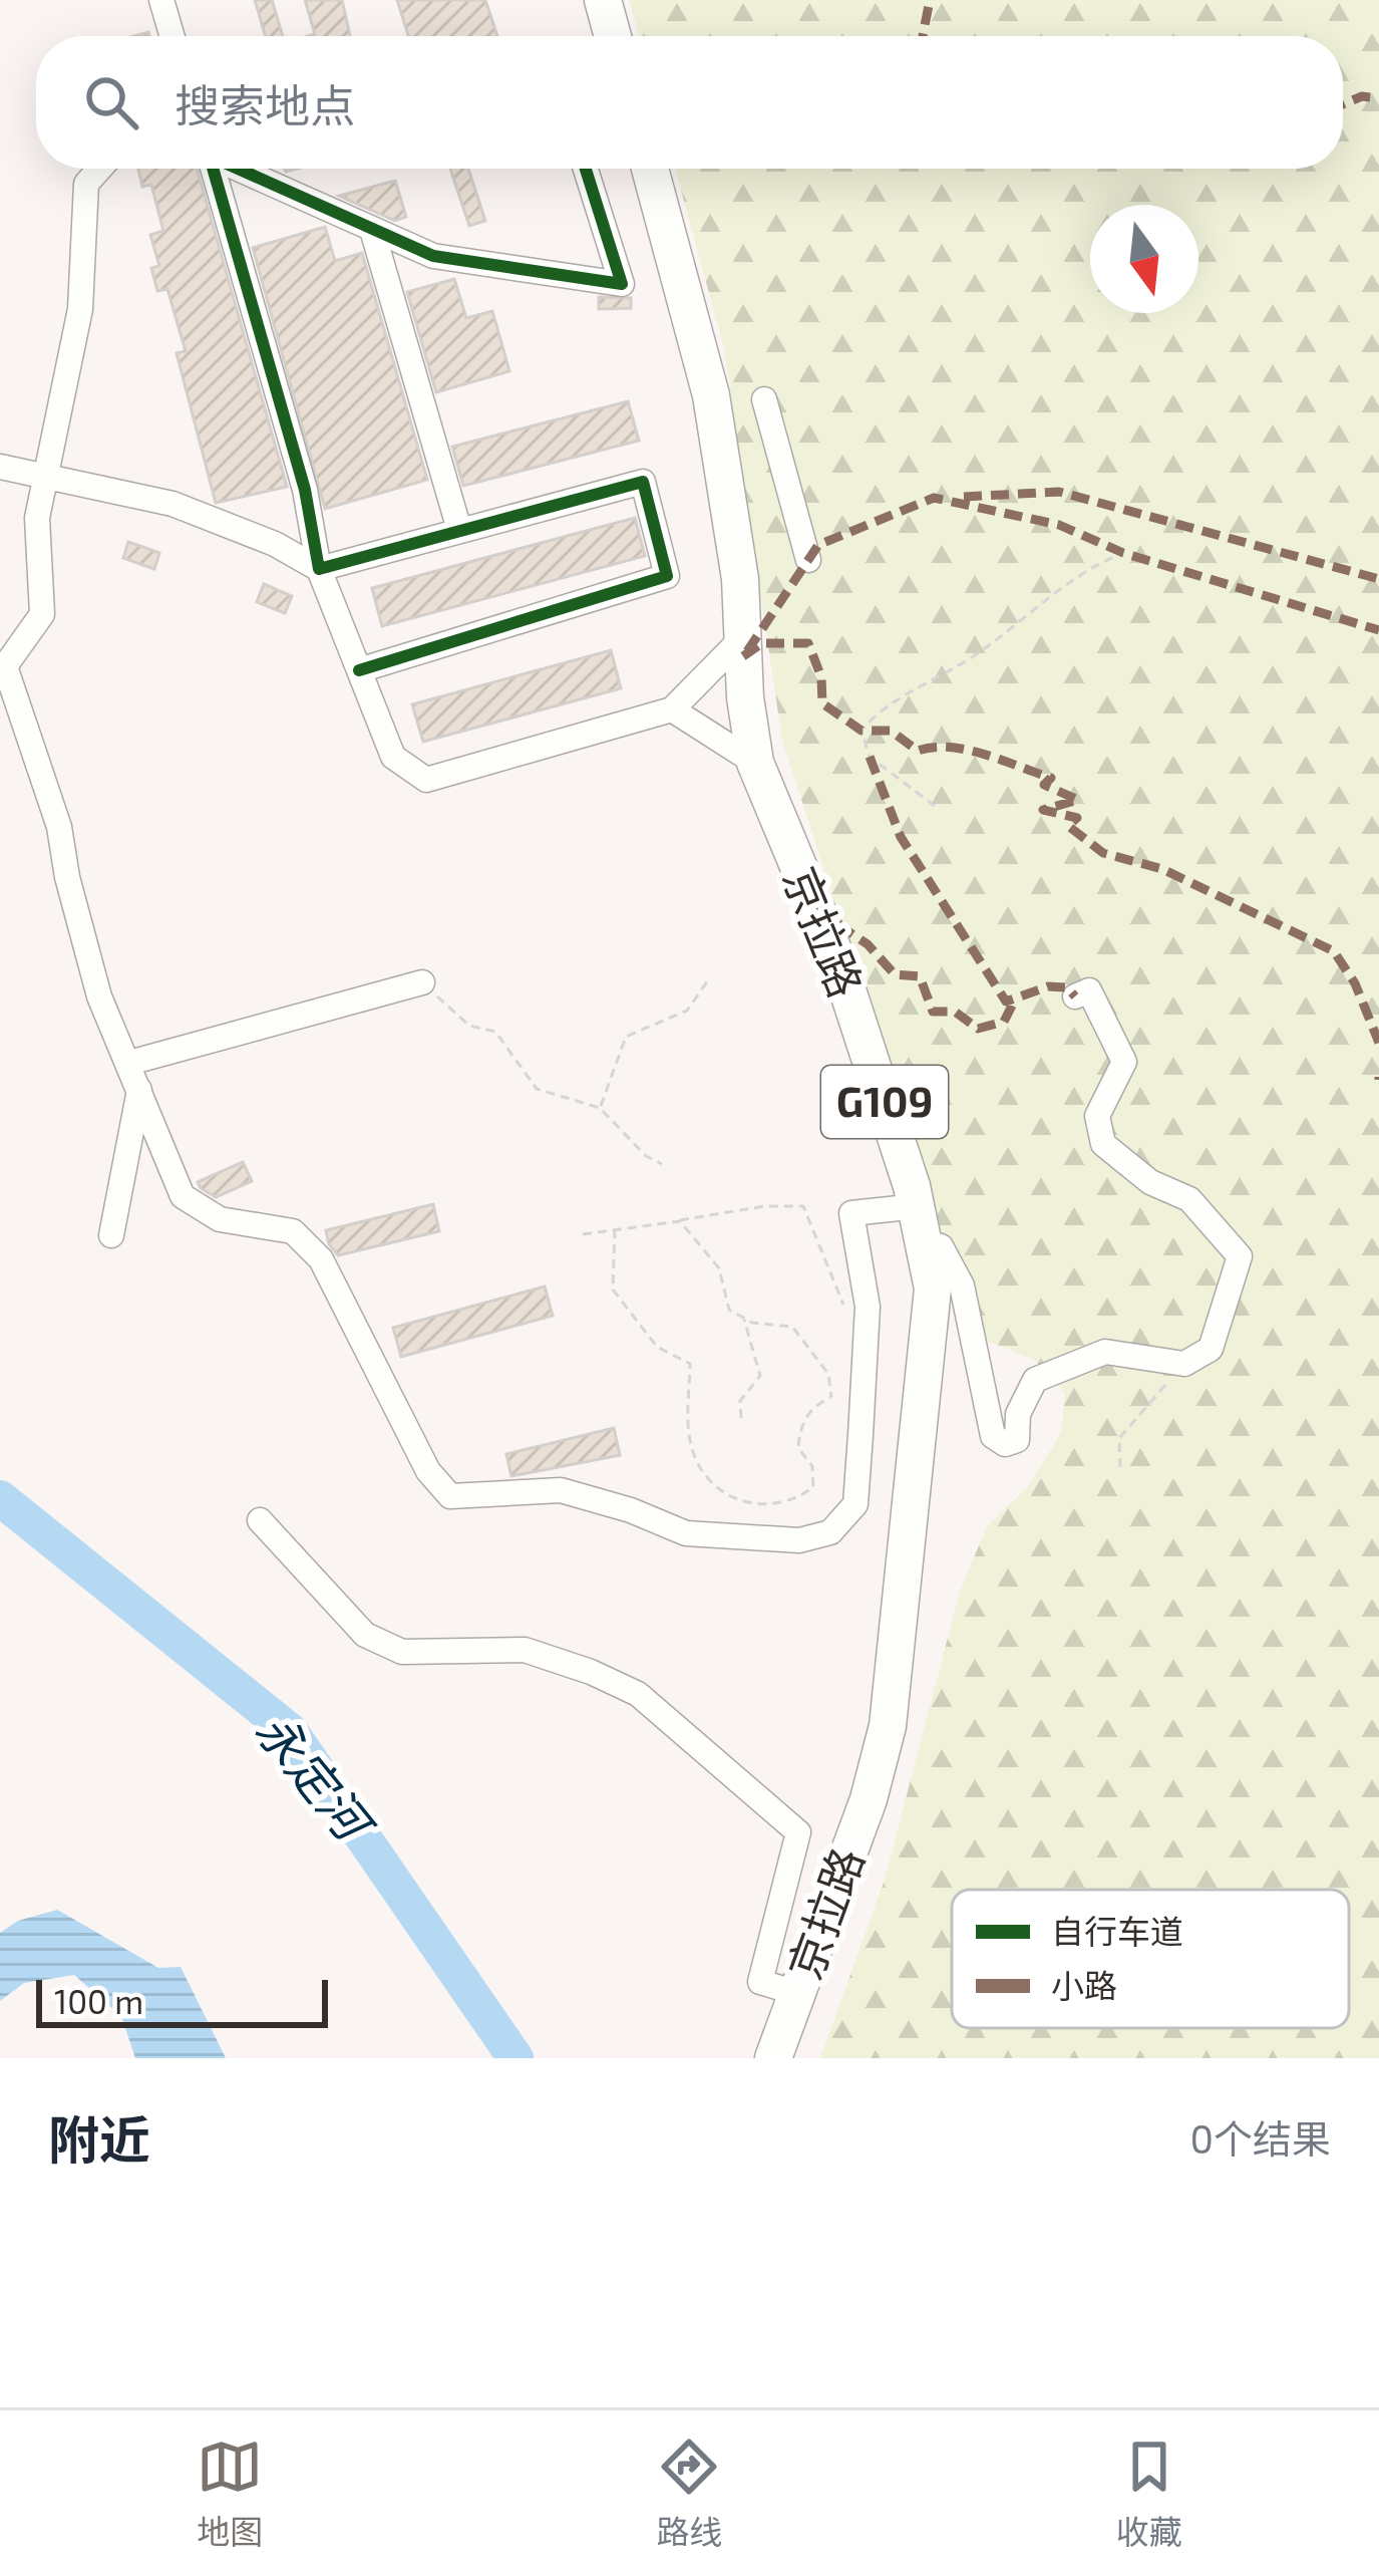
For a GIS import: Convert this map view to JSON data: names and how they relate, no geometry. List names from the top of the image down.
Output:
{
  "streets": {
    "highway": ["京拉路", "G109"]
  },
  "water": ["永定河"],
  "legend": ["自行车道", "小路"],
  "scale_bar": "100 m",
  "north": "bottom",
  "page": {
    "search": "搜索地点",
    "scale": "100 m",
    "heading": ["附近", "0个结果"],
    "nav": ["地图", "路线", "收藏"]
  }
}
